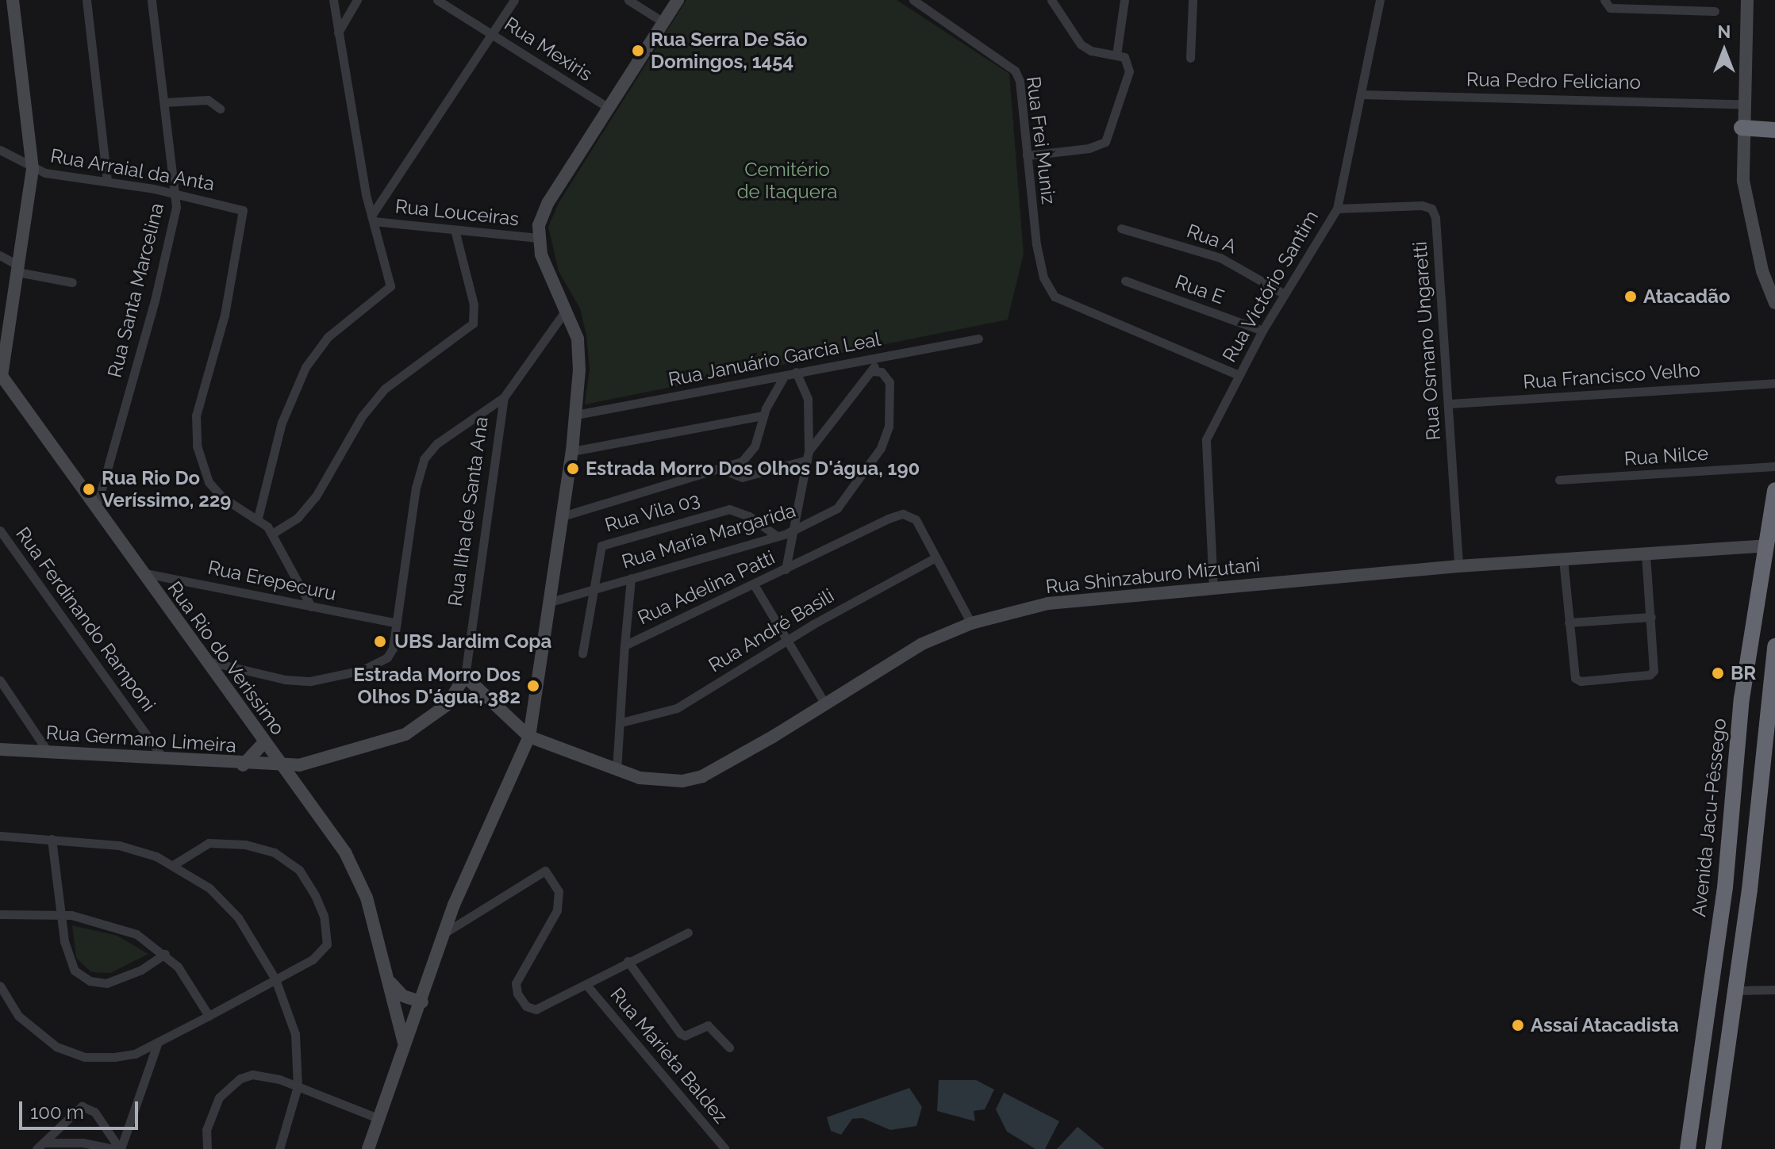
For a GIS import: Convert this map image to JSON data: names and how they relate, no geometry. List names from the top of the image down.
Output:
{
  "streets": {
    "highway": ["Avenida Jacu-Pêssego"],
    "street": [
      "Rua Mexiris",
      "Rua Pedro Feliciano",
      "Rua Frei Muniz",
      "Rua Arraial da Anta",
      "Rua Louceiras",
      "Rua A",
      "Rua Victório Santim",
      "Rua E",
      "Rua Santa Marcelina",
      "Rua Osmano Ungaretti",
      "Rua Januário Garcia Leal",
      "Rua Francisco Velho",
      "Rua Nilce",
      "Rua Ilha de Santa Ana",
      "Rua Vila 03",
      "Rua Maria Margarida",
      "Rua Shinzaburo Mizutani",
      "Rua Erepecuru",
      "Rua Adelina Patti",
      "Rua Ferdinando Ramponi",
      "Rua André Basili",
      "Rua Rio do Verissimo",
      "Rua Germano Limeira",
      "Rua Marieta Baldez"
    ]
  },
  "crossings": [
    ["Rua Pedro Feliciano", "Rua Victório Santim"],
    ["Rua Frei Muniz", "Rua Victório Santim"],
    ["Rua Arraial da Anta", "Rua Santa Marcelina"],
    ["Rua A", "Rua Victório Santim"],
    ["Rua Victório Santim", "Rua E"],
    ["Rua Victório Santim", "Rua Osmano Ungaretti"],
    ["Rua Victório Santim", "Rua Shinzaburo Mizutani"],
    ["Rua Santa Marcelina", "Rua Rio do Verissimo"],
    ["Rua Osmano Ungaretti", "Rua Francisco Velho"],
    ["Rua Osmano Ungaretti", "Rua Shinzaburo Mizutani"],
    ["Rua Ilha de Santa Ana", "Rua Shinzaburo Mizutani"],
    ["Rua Ilha de Santa Ana", "Rua Rio do Verissimo"],
    ["Rua Ilha de Santa Ana", "Rua Germano Limeira"],
    ["Rua Vila 03", "Rua Maria Margarida"],
    ["Rua Shinzaburo Mizutani", "Rua Adelina Patti"],
    ["Rua Shinzaburo Mizutani", "Avenida Jacu-Pêssego"],
    ["Rua Erepecuru", "Rua Rio do Verissimo"],
    ["Rua Adelina Patti", "Rua André Basili"],
    ["Rua Ferdinando Ramponi", "Rua Germano Limeira"],
    ["Rua Rio do Verissimo", "Rua Germano Limeira"]
  ],
  "parks": ["Cemitério de Itaquera"],
  "places": [
    "Rua Serra De São Domingos, 1454",
    "Atacadão",
    "Estrada Morro Dos Olhos D'água, 190",
    "Rua Rio Do Veríssimo, 229",
    "UBS Jardim Copa",
    "BR",
    "Estrada Morro Dos Olhos D'água, 382",
    "Assaí Atacadista"
  ],
  "scale_bar": "100 m",
  "north": "top"
}
